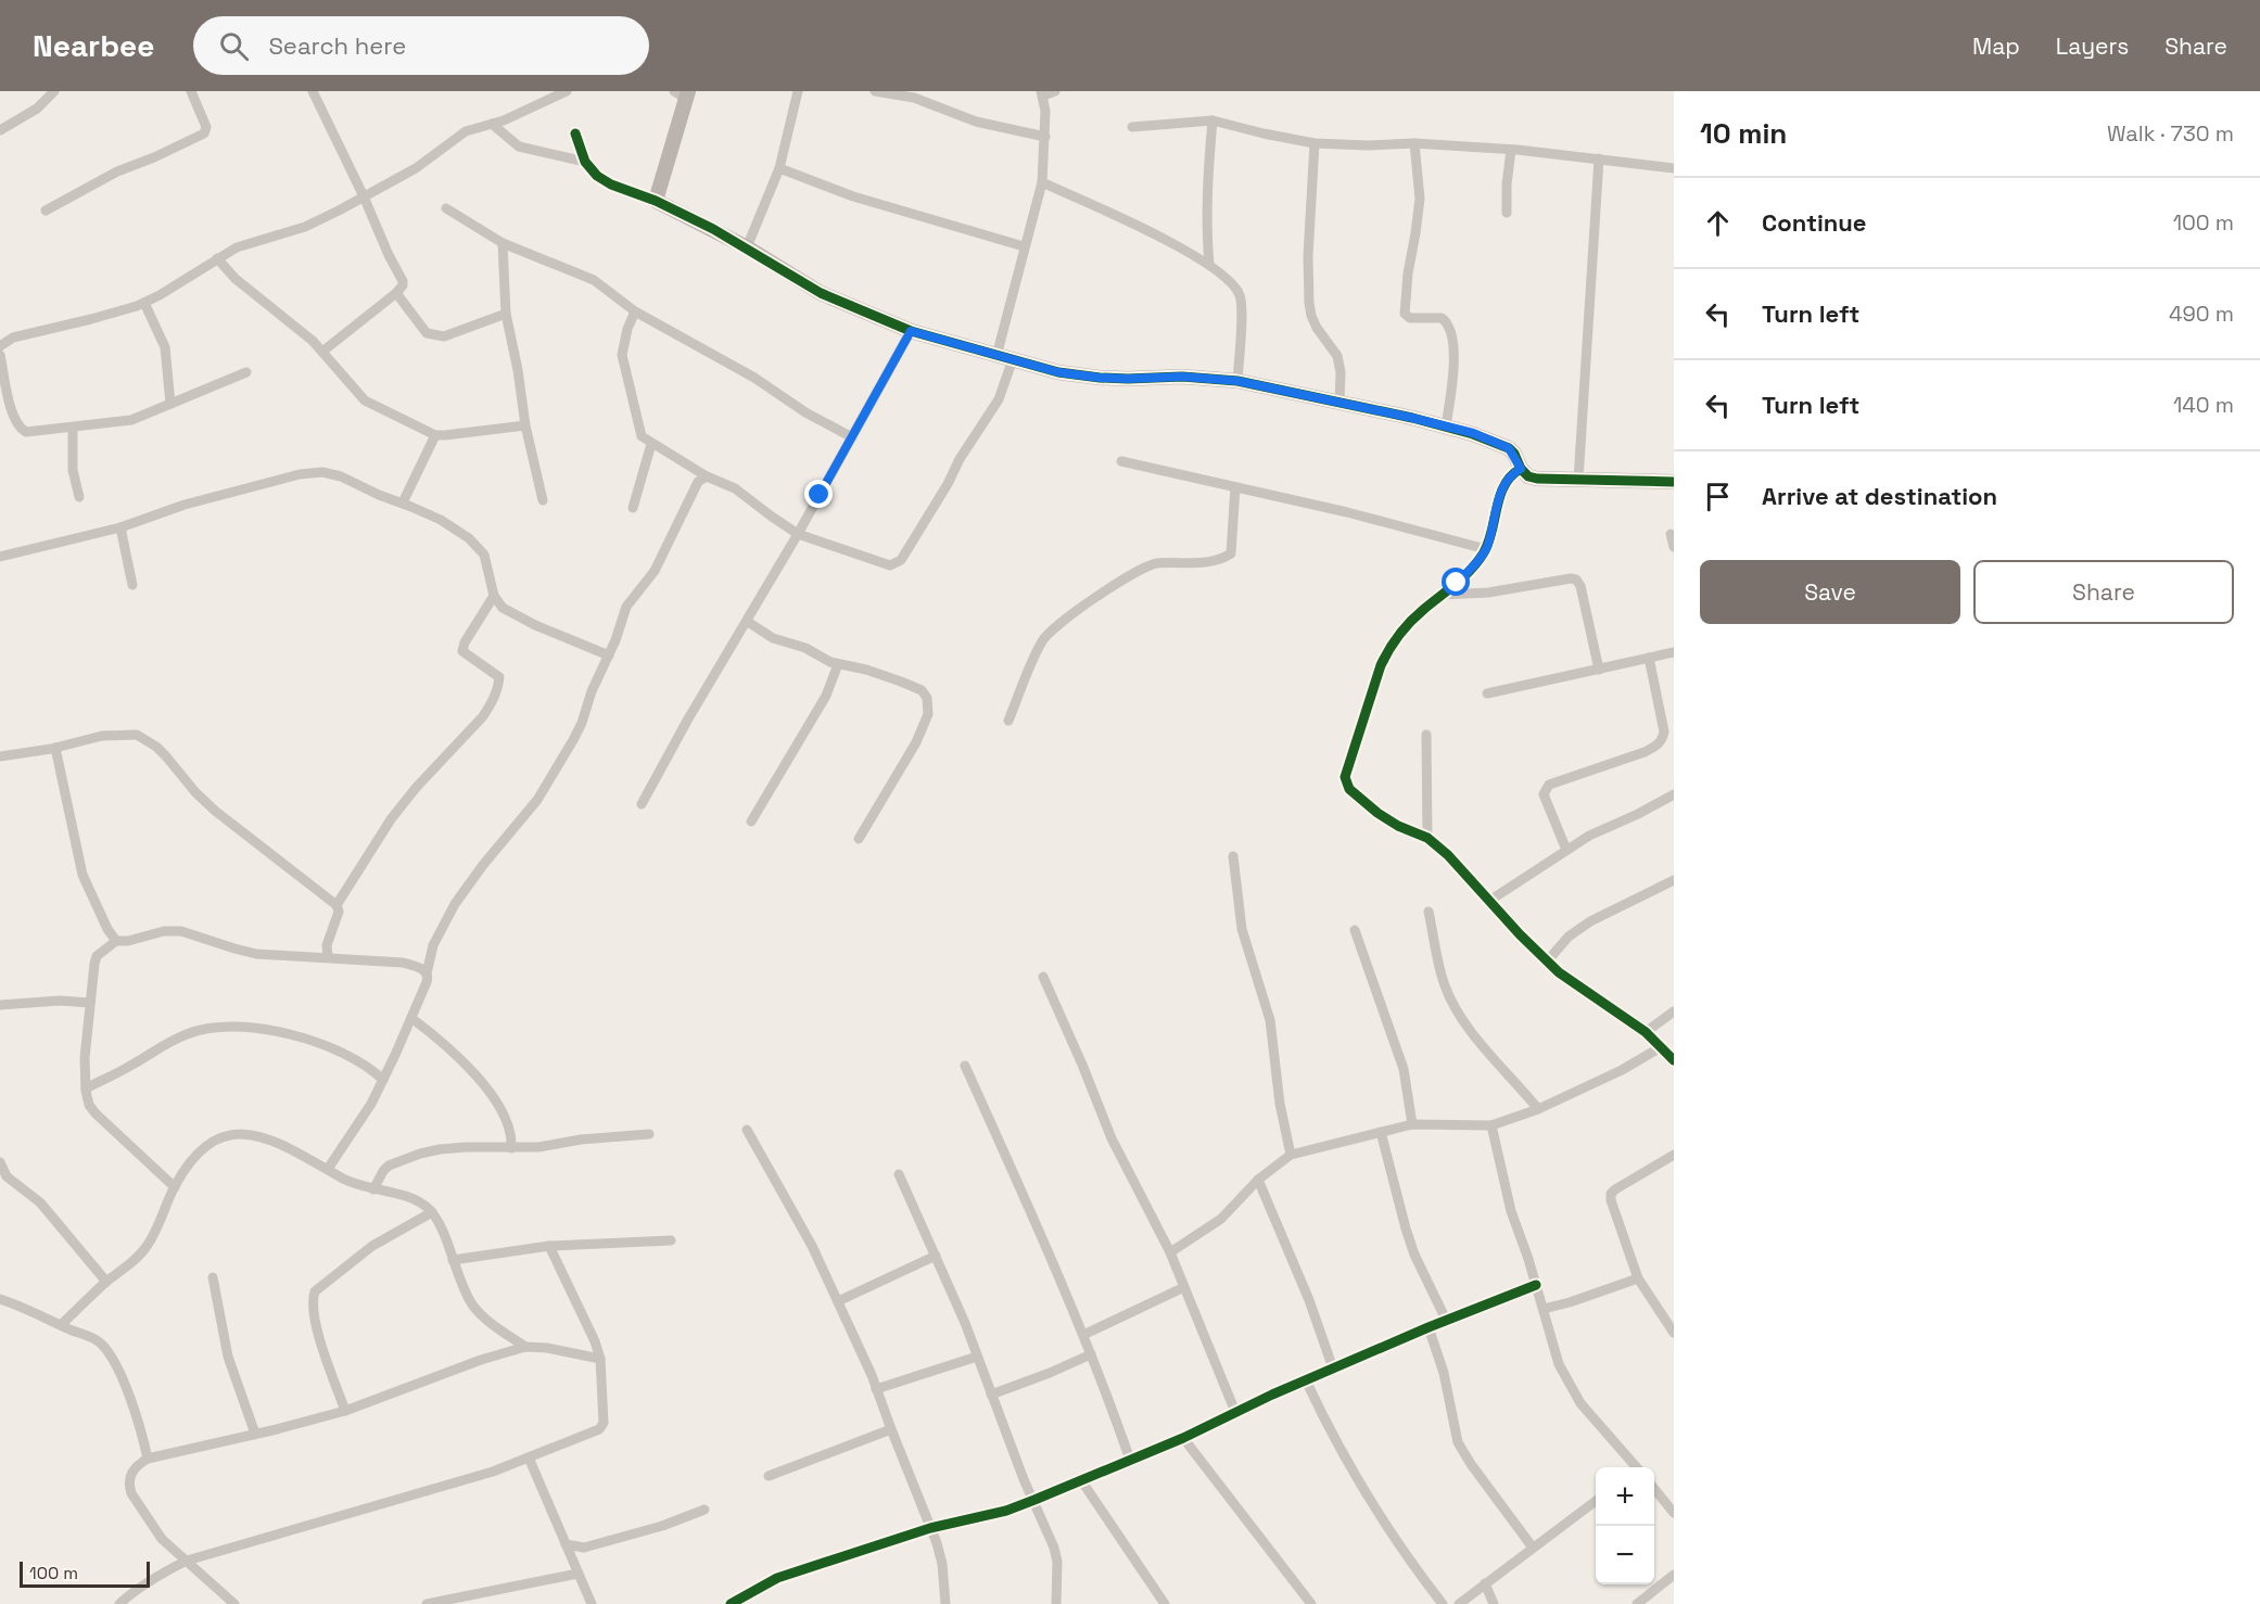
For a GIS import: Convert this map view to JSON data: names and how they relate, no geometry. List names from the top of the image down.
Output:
{
  "scale_bar": "100 m",
  "page": {
    "header": "Nearbee",
    "search": "Search here",
    "nav": ["Map", "Layers", "Share"],
    "heading": ["10 min", "Walk · 730 m"],
    "list": [
      ["Continue", "100 m"],
      ["Turn left", "490 m"],
      ["Turn left", "140 m"],
      "Arrive at destination"
    ],
    "buttons": ["Save", "Share"],
    "map_buttons": ["+", "−"],
    "scale": "100 m"
  }
}
